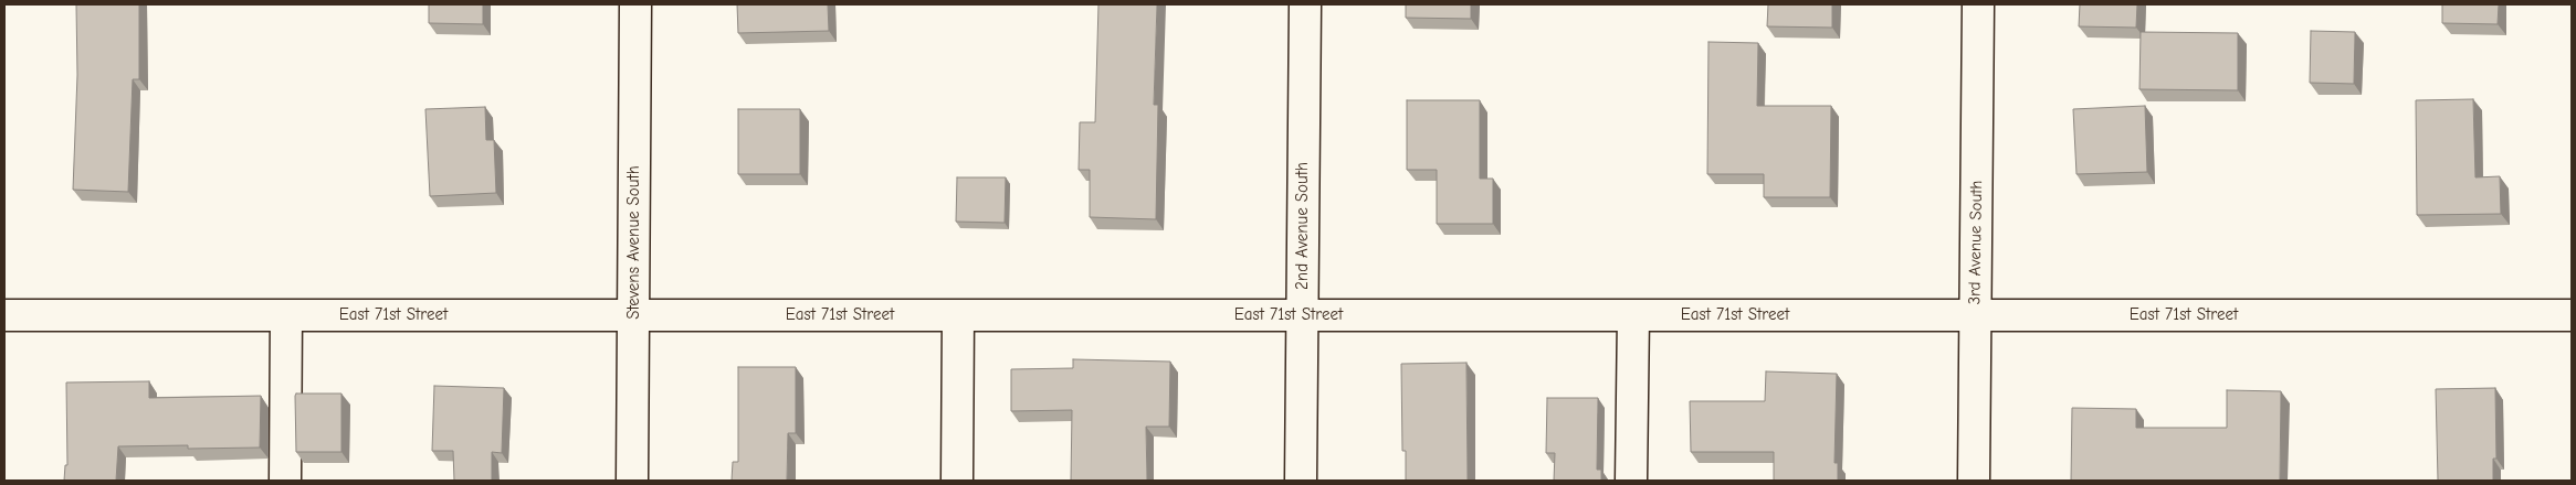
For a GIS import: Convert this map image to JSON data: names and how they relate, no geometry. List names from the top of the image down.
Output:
{
  "streets": {
    "street": [
      "2nd Avenue South",
      "Stevens Avenue South",
      "3rd Avenue South",
      "East 71st Street"
    ]
  },
  "crossings": [
    ["2nd Avenue South", "East 71st Street"],
    ["Stevens Avenue South", "East 71st Street"],
    ["3rd Avenue South", "East 71st Street"]
  ]
}
